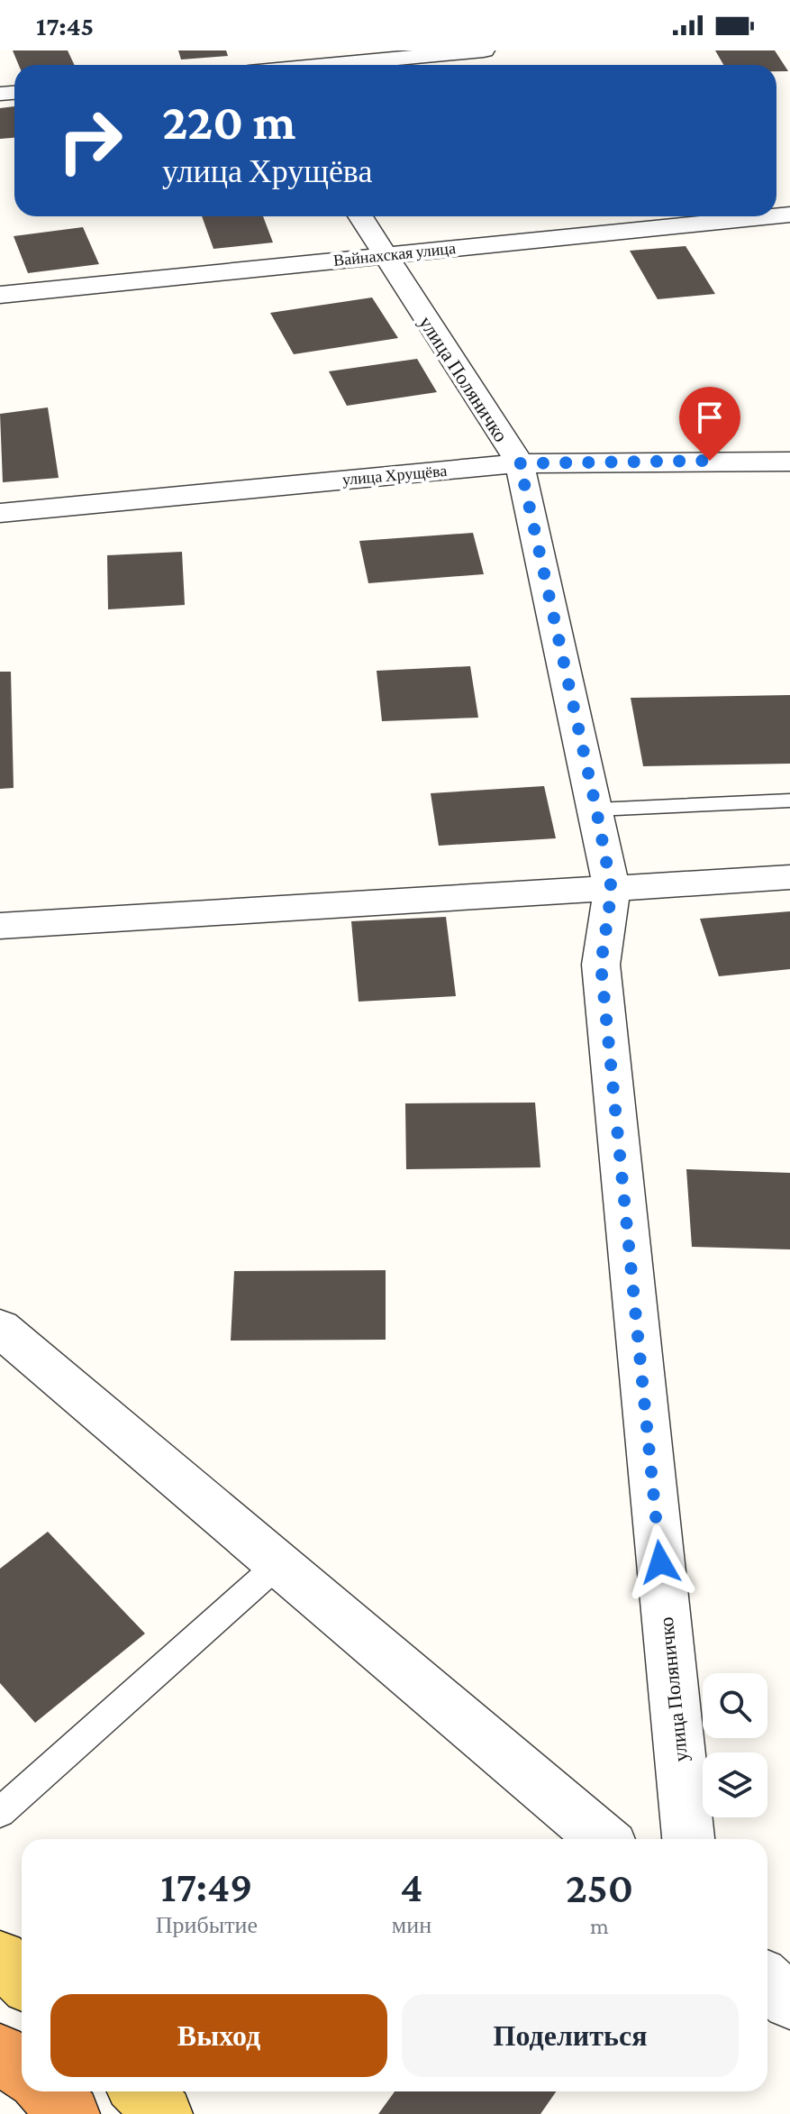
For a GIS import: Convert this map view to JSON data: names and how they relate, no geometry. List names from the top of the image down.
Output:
{
  "streets": {
    "street": ["Вайнахская улица", "улица Поляничко", "улица Хрущёва"]
  },
  "crossings": [
    ["Вайнахская улица", "улица Поляничко"],
    ["улица Поляничко", "улица Хрущёва"]
  ],
  "page": {
    "status": "17:45",
    "turn": ["220 m", "улица Хрущёва"],
    "eta": [
      "17:49",
      "Прибытие",
      "4",
      "мин",
      "250",
      "m"
    ],
    "buttons": ["Выход", "Поделиться"]
  }
}
